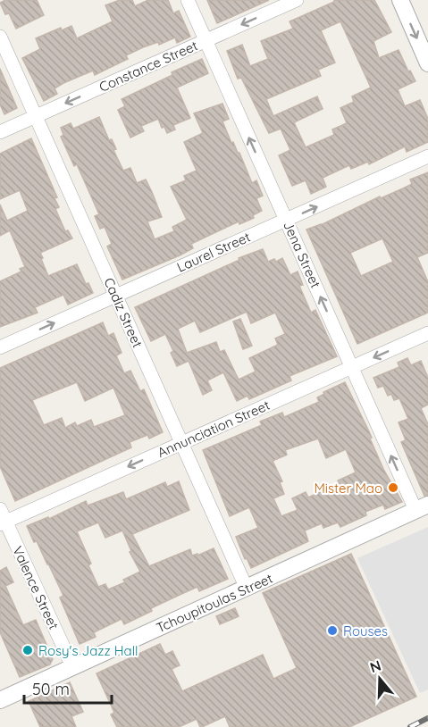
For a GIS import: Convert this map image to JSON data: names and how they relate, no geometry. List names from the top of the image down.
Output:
{
  "streets": {
    "street": [
      "Constance Street",
      "Laurel Street",
      "Jena Street",
      "Cadiz Street",
      "Annunciation Street",
      "Valence Street",
      "Tchoupitoulas Street"
    ]
  },
  "crossings": [
    ["Constance Street", "Jena Street"],
    ["Constance Street", "Cadiz Street"],
    ["Laurel Street", "Jena Street"],
    ["Laurel Street", "Cadiz Street"],
    ["Jena Street", "Annunciation Street"],
    ["Jena Street", "Tchoupitoulas Street"],
    ["Cadiz Street", "Annunciation Street"],
    ["Cadiz Street", "Tchoupitoulas Street"],
    ["Annunciation Street", "Valence Street"],
    ["Valence Street", "Tchoupitoulas Street"]
  ],
  "one_way": [
    "Constance Street",
    "Laurel Street",
    "Jena Street",
    "Annunciation Street"
  ],
  "places": ["Mister Mao", "Rouses", "Rosy's Jazz Hall"],
  "scale_bar": "50 m",
  "north": "top"
}
